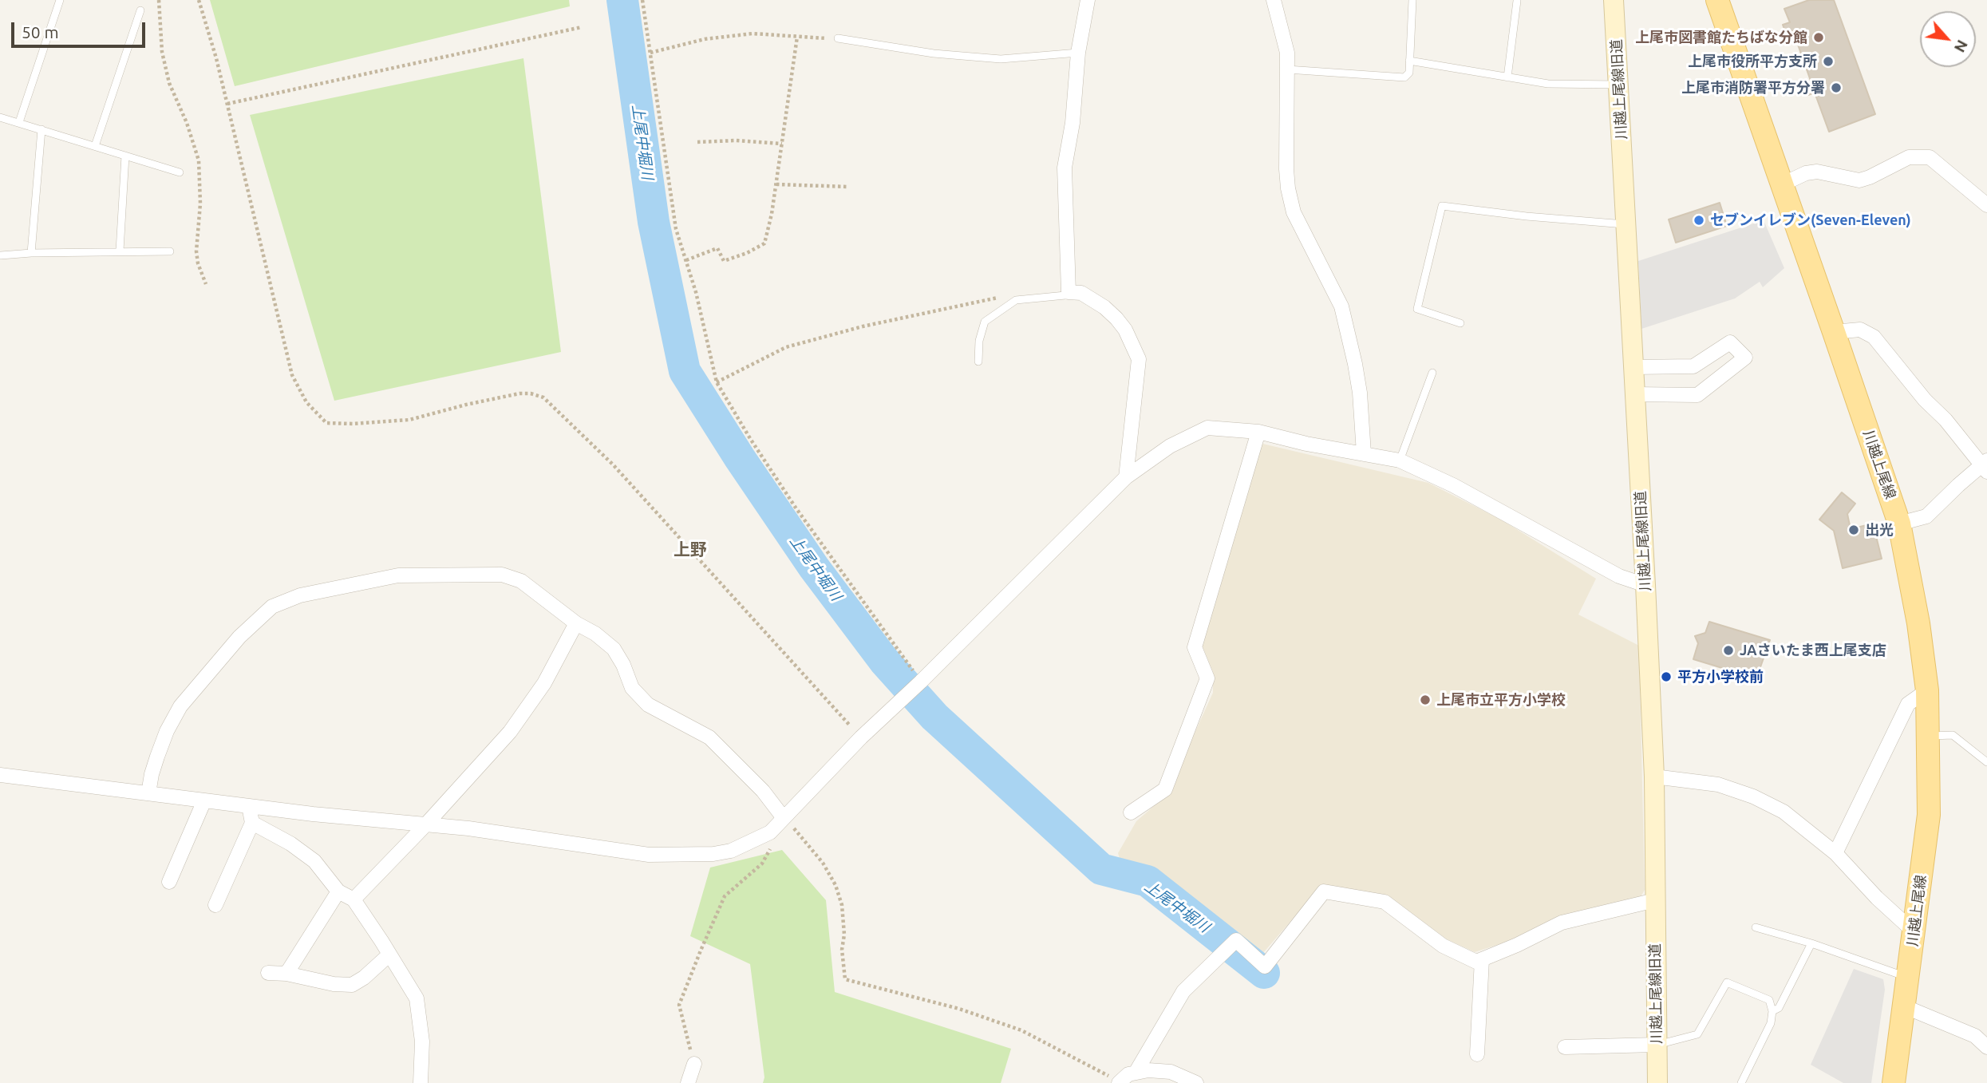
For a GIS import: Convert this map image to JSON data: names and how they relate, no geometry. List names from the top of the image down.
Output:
{
  "streets": {
    "main road": ["川越上尾線"],
    "street": ["川越上尾線旧道"]
  },
  "districts": ["上野"],
  "water": ["上尾中堀川"],
  "places": [
    "上尾市図書館たちばな分館",
    "上尾市役所平方支所",
    "上尾市消防署平方分署",
    "セブンイレブン(Seven-Eleven)",
    "出光",
    "JAさいたま西上尾支店",
    "平方小学校前",
    "上尾市立平方小学校"
  ],
  "scale_bar": "50 m",
  "north": "bottom right"
}
